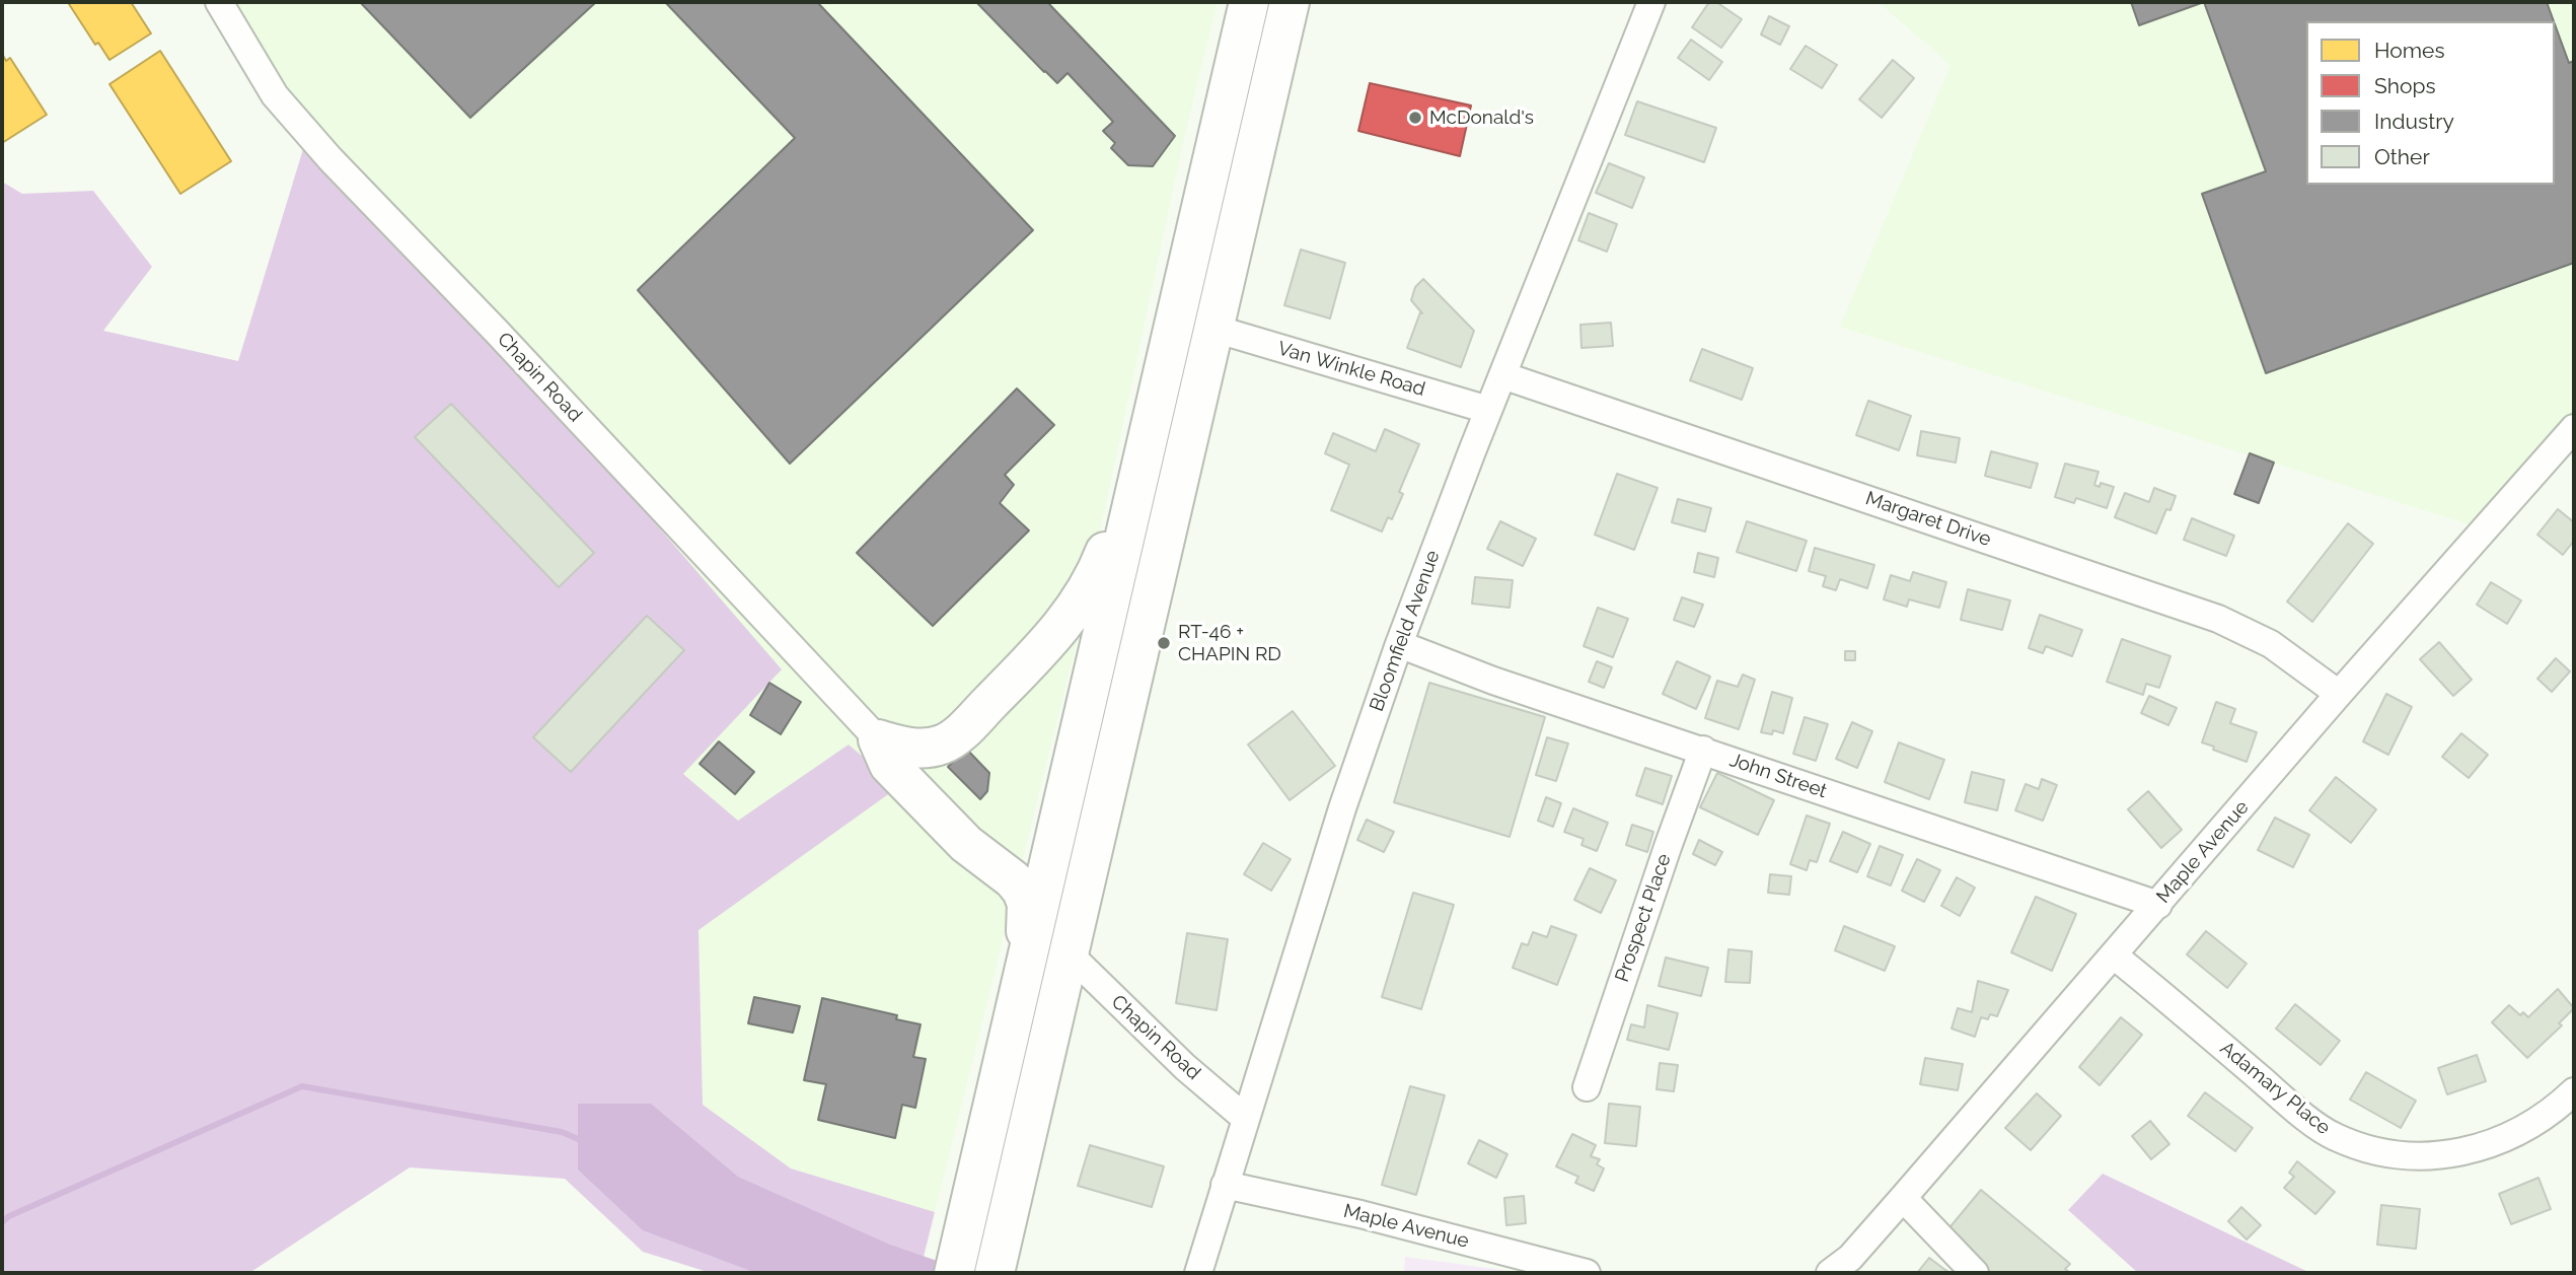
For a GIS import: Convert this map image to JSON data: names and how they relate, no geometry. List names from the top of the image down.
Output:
{
  "streets": {
    "street": [
      "Van Winkle Road",
      "Chapin Road",
      "Margaret Drive",
      "Bloomfield Avenue",
      "John Street",
      "Maple Avenue",
      "Prospect Place",
      "Adamary Place"
    ]
  },
  "crossings": [
    ["Van Winkle Road", "Bloomfield Avenue"],
    ["Chapin Road", "Bloomfield Avenue"],
    ["Margaret Drive", "Bloomfield Avenue"],
    ["Margaret Drive", "Maple Avenue"],
    ["Bloomfield Avenue", "John Street"],
    ["Bloomfield Avenue", "Maple Avenue"],
    ["John Street", "Maple Avenue"],
    ["John Street", "Prospect Place"],
    ["Maple Avenue", "Adamary Place"]
  ],
  "places": ["McDonald's", "RT-46 + CHAPIN RD"],
  "legend": [
    "Homes",
    "Shops",
    "Industry",
    "Other"
  ]
}
